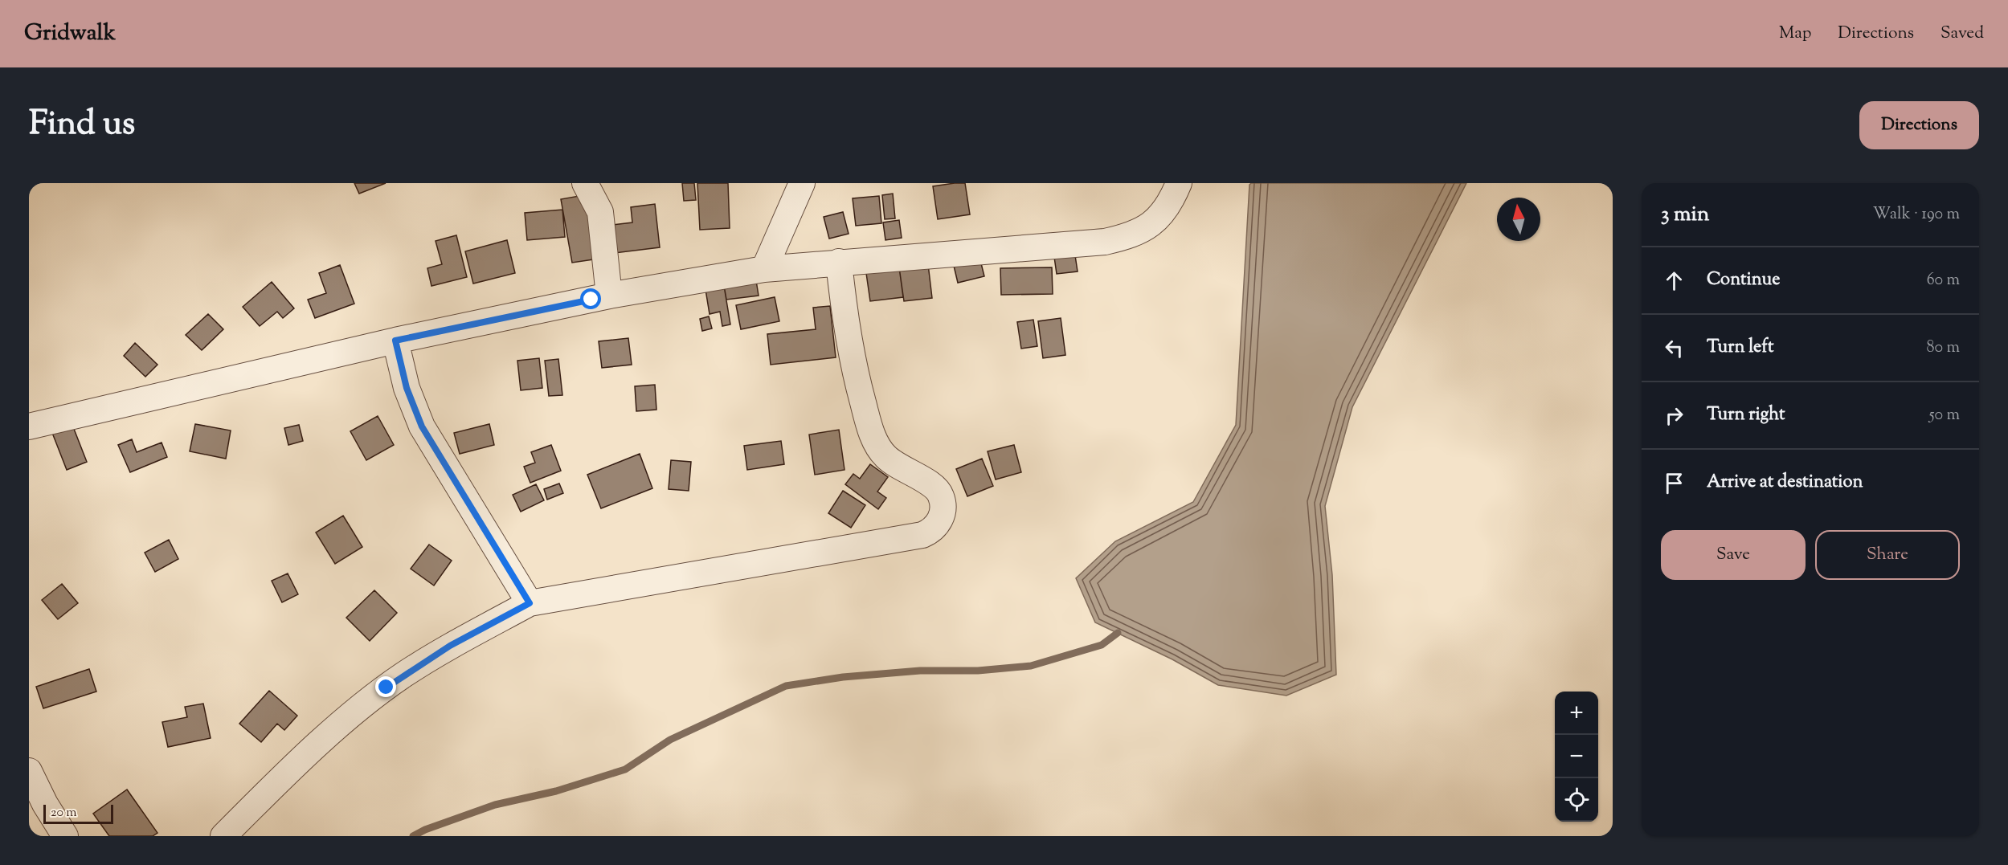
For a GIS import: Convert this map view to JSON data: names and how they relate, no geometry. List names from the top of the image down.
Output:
{
  "scale_bar": "20 m",
  "north": "top",
  "page": {
    "header": "Gridwalk",
    "nav": ["Map", "Directions", "Saved"],
    "title": "Find us",
    "buttons": [
      "Directions",
      ["Save", "Share"]
    ],
    "heading": ["3 min", "Walk · 190 m"],
    "list": [
      ["Continue", "60 m"],
      ["Turn left", "80 m"],
      ["Turn right", "50 m"],
      "Arrive at destination"
    ],
    "map_buttons": ["+", "−"],
    "scale": "20 m"
  }
}
